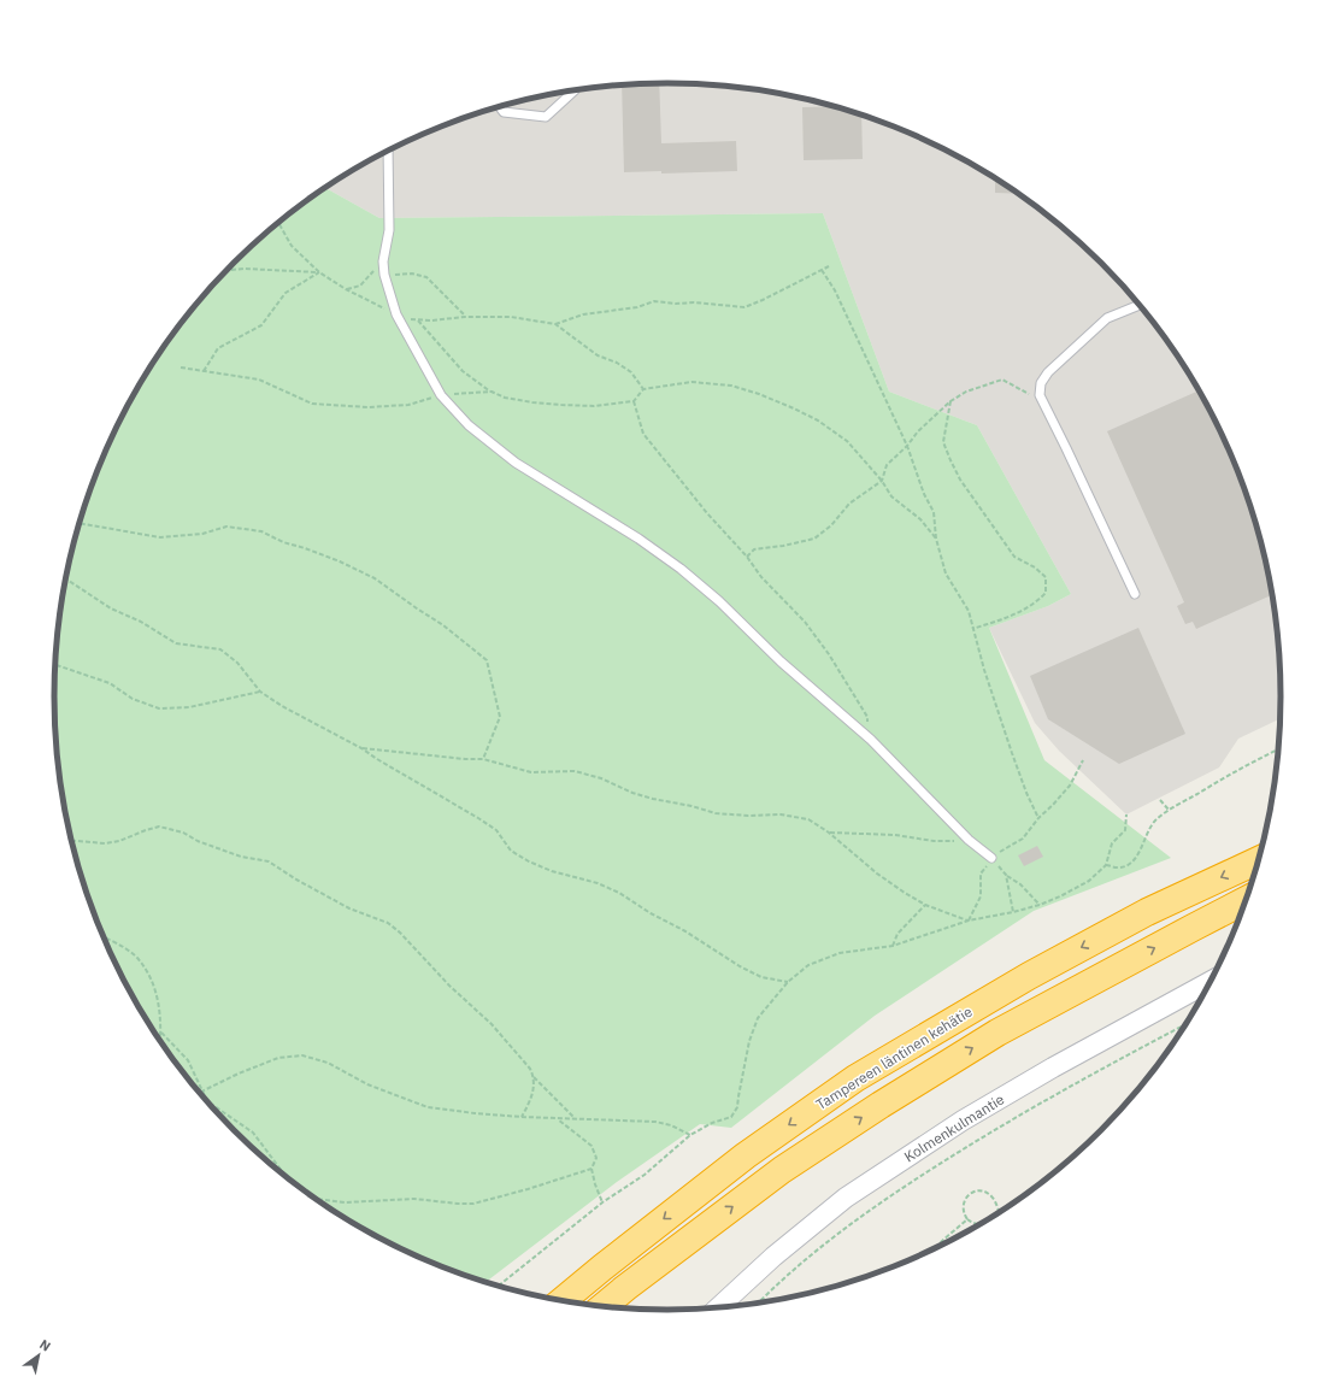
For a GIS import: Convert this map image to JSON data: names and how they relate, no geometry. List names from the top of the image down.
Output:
{
  "streets": {
    "highway": ["Tampereen läntinen kehätie"],
    "street": ["Kolmenkulmantie"]
  },
  "north": "top right"
}
